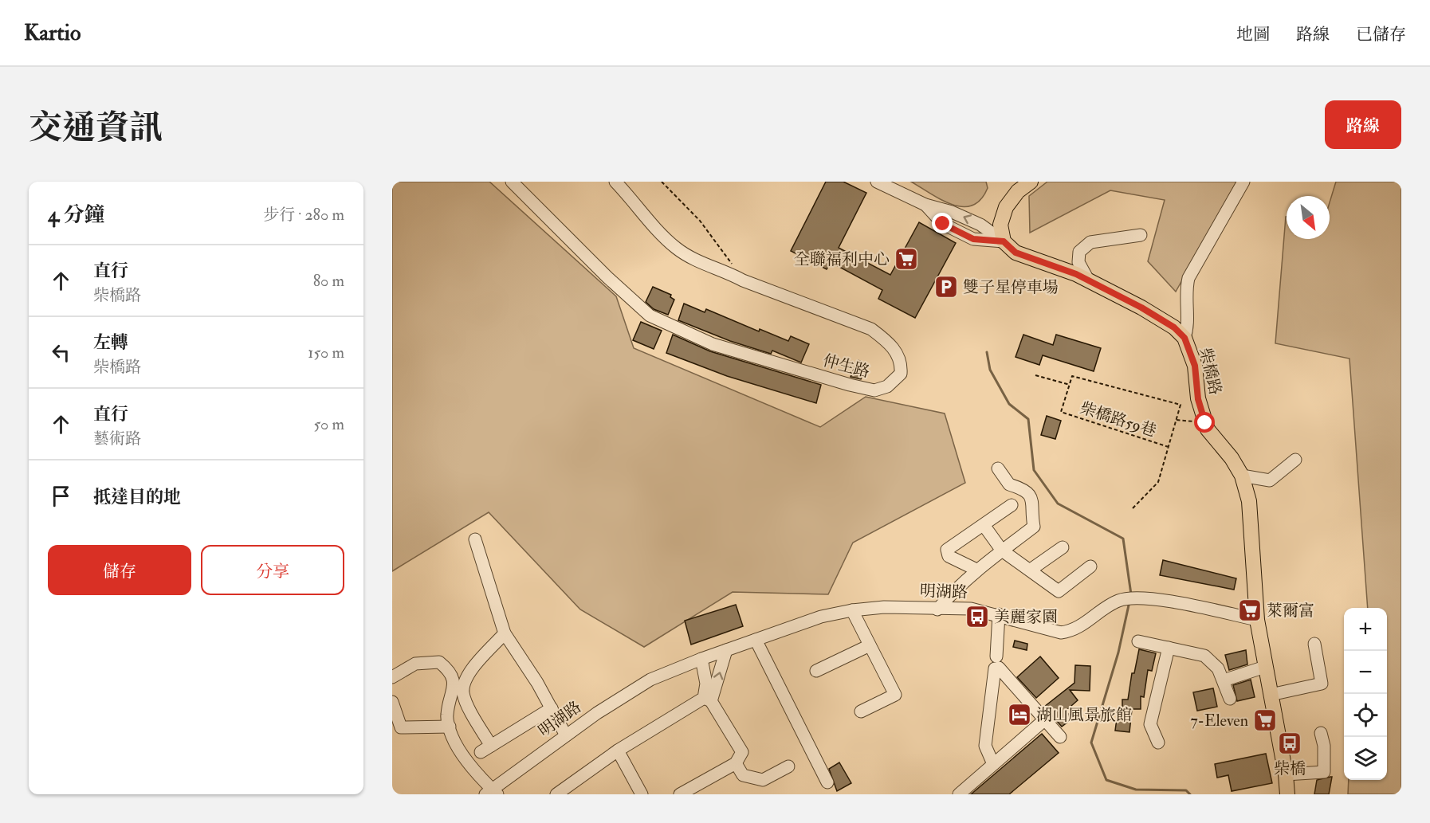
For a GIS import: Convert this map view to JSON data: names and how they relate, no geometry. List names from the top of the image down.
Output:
{
  "streets": {
    "main road": ["柴橋路"],
    "street": ["仲生路", "明湖路"],
    "path": ["柴橋路59巷"]
  },
  "crossings": [
    ["柴橋路", "柴橋路59巷"],
    ["柴橋路", "明湖路"]
  ],
  "places": {
    "supermarket": ["全聯福利中心", "萊爾富", "7-Eleven"],
    "parking": ["雙子星停車場"],
    "bus stop": ["美麗家園", "柴橋"],
    "hotel": ["湖山風景旅館"]
  },
  "north": "bottom right",
  "page": {
    "header": "Kartio",
    "nav": ["地圖", "路線", "已儲存"],
    "title": "交通資訊",
    "buttons": [
      "路線",
      ["儲存", "分享"]
    ],
    "heading": ["4 分鐘", "步行 · 280 m"],
    "list": [
      ["直行", "柴橋路", "80 m"],
      ["左轉", "柴橋路", "150 m"],
      ["直行", "藝術路", "50 m"],
      "抵達目的地"
    ],
    "map_buttons": ["+", "−"]
  }
}
